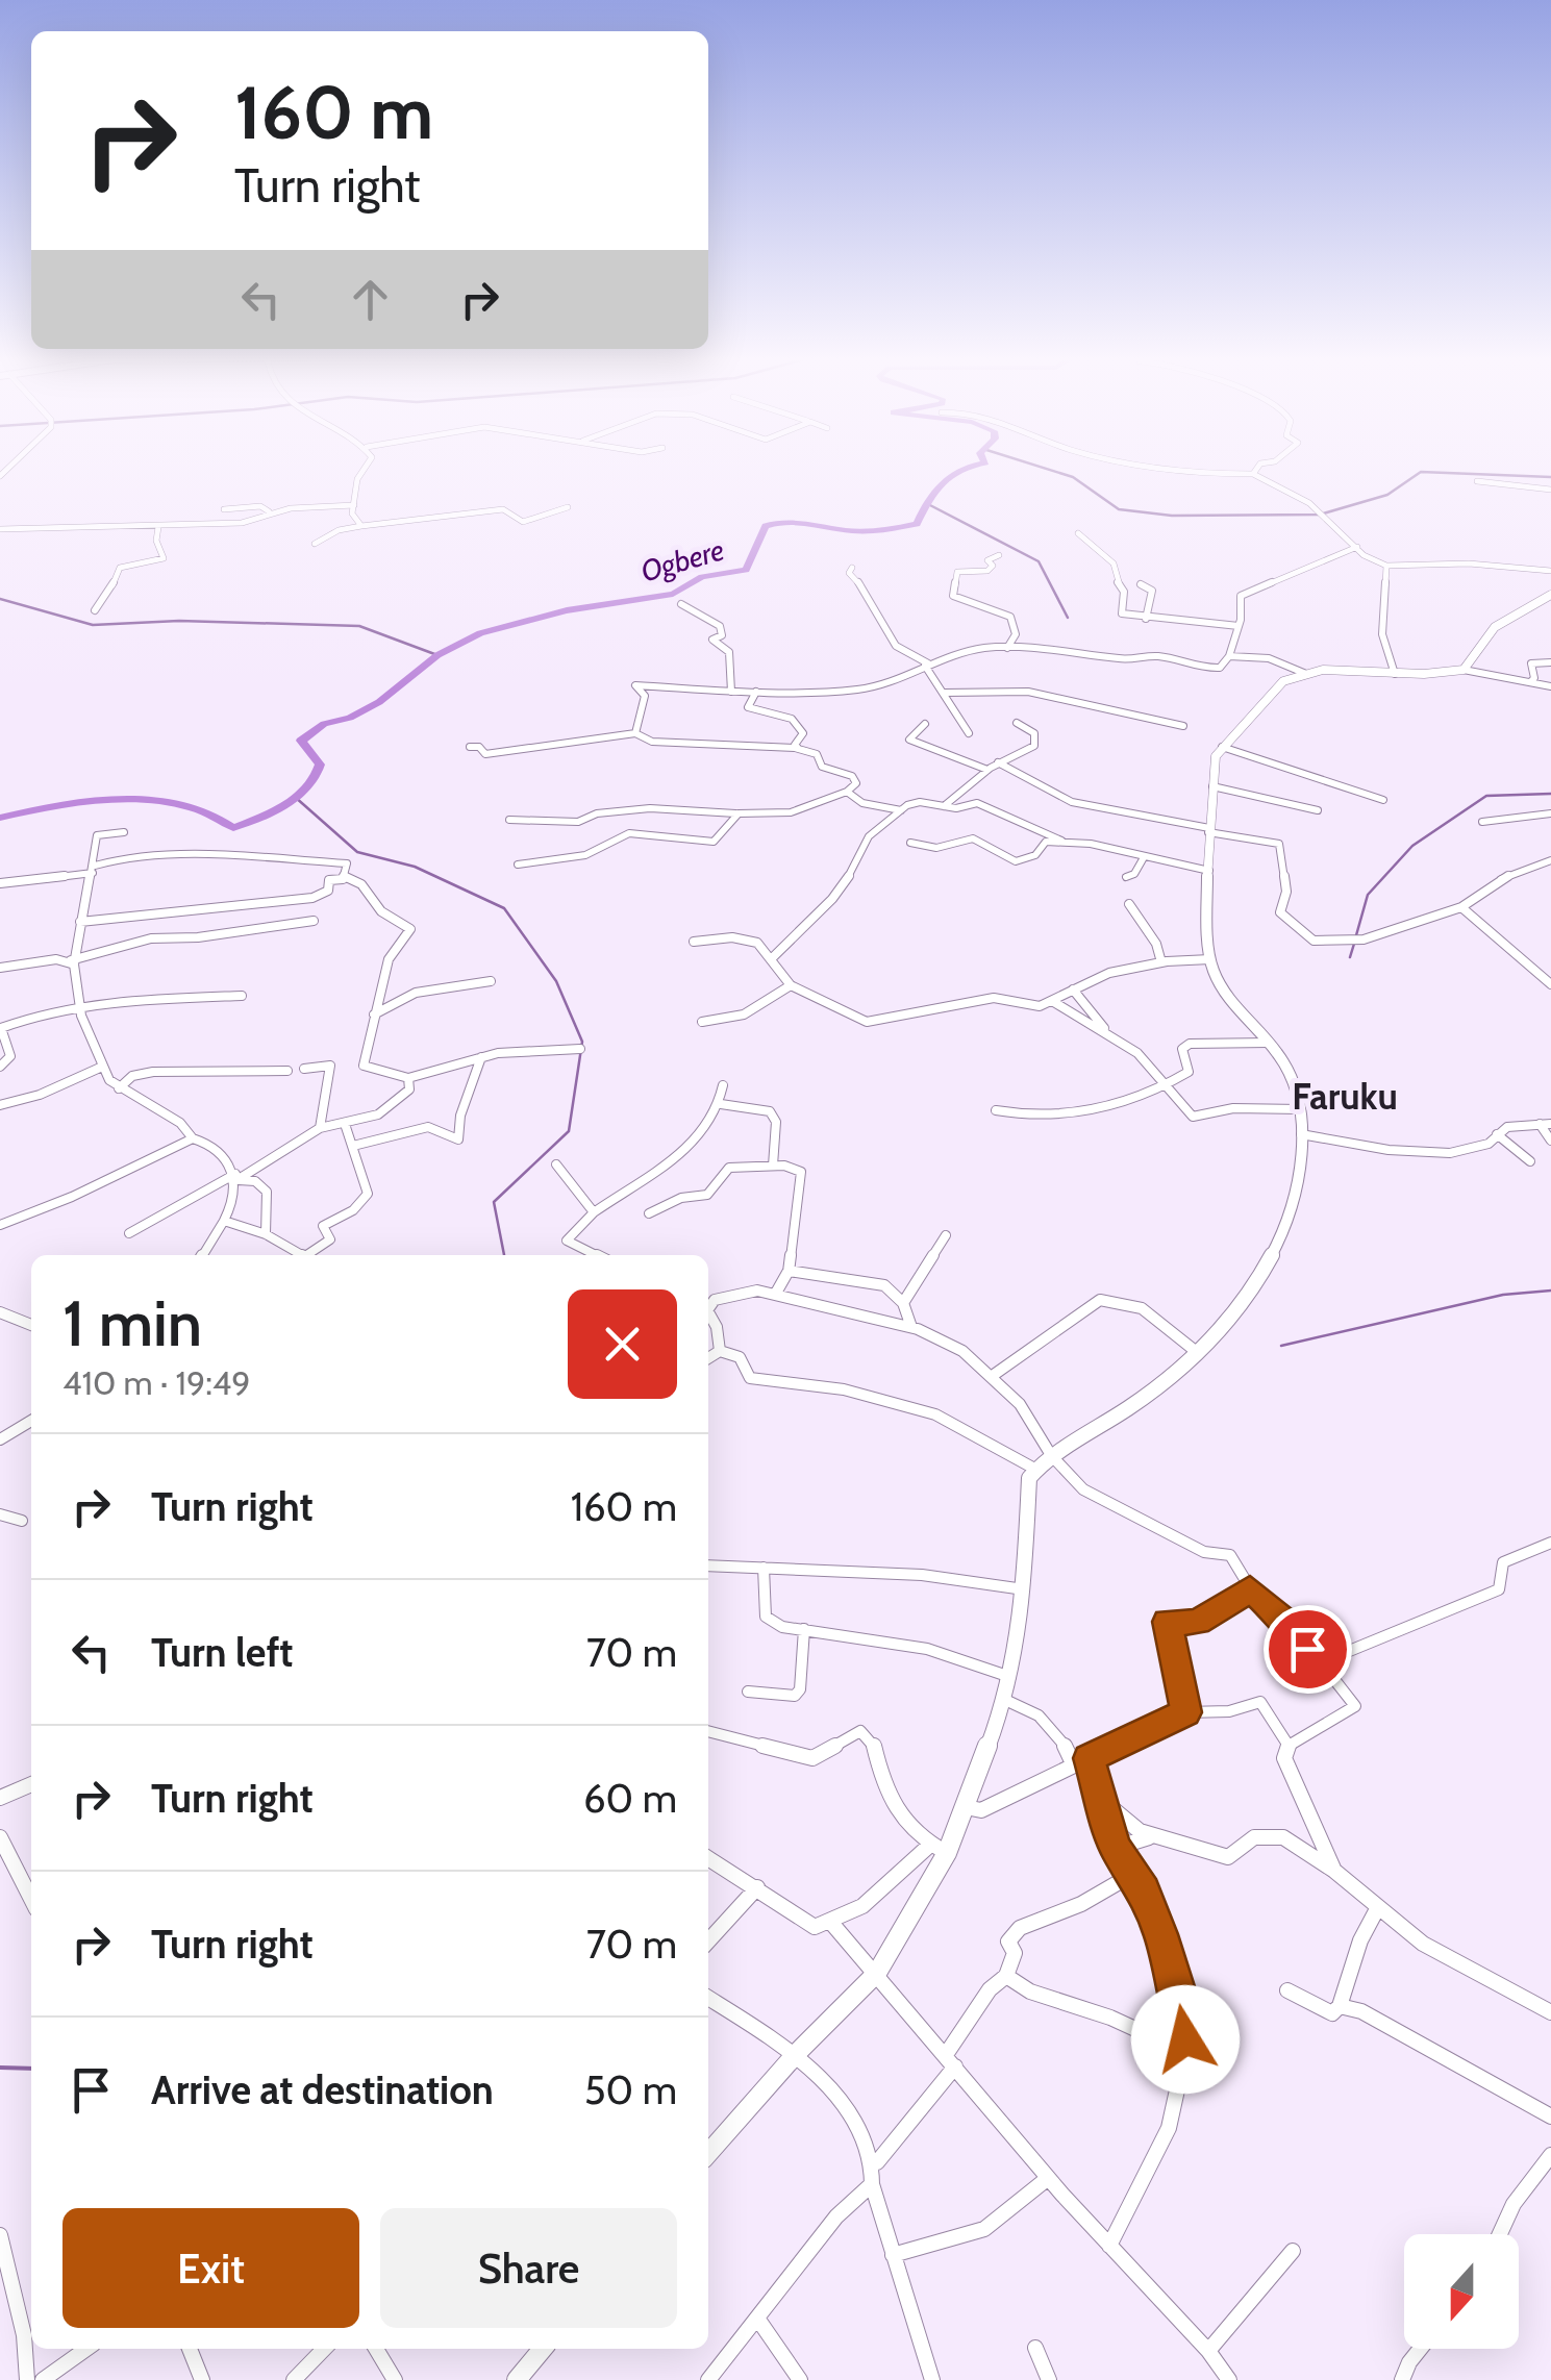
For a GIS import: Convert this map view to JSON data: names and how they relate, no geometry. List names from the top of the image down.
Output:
{
  "districts": ["Faruku"],
  "water": ["Ogbere"],
  "north": "bottom",
  "page": {
    "turn": ["160 m", "Turn right"],
    "heading": ["1 min", "410 m · 19:49"],
    "list": [
      {
        "name": "Turn right",
        "value": "160 m"
      },
      {
        "name": "Turn left",
        "value": "70 m"
      },
      {
        "name": "Turn right",
        "value": "60 m"
      },
      {
        "name": "Turn right",
        "value": "70 m"
      },
      {
        "name": "Arrive at destination",
        "value": "50 m"
      }
    ],
    "buttons": ["Exit", "Share"]
  }
}
